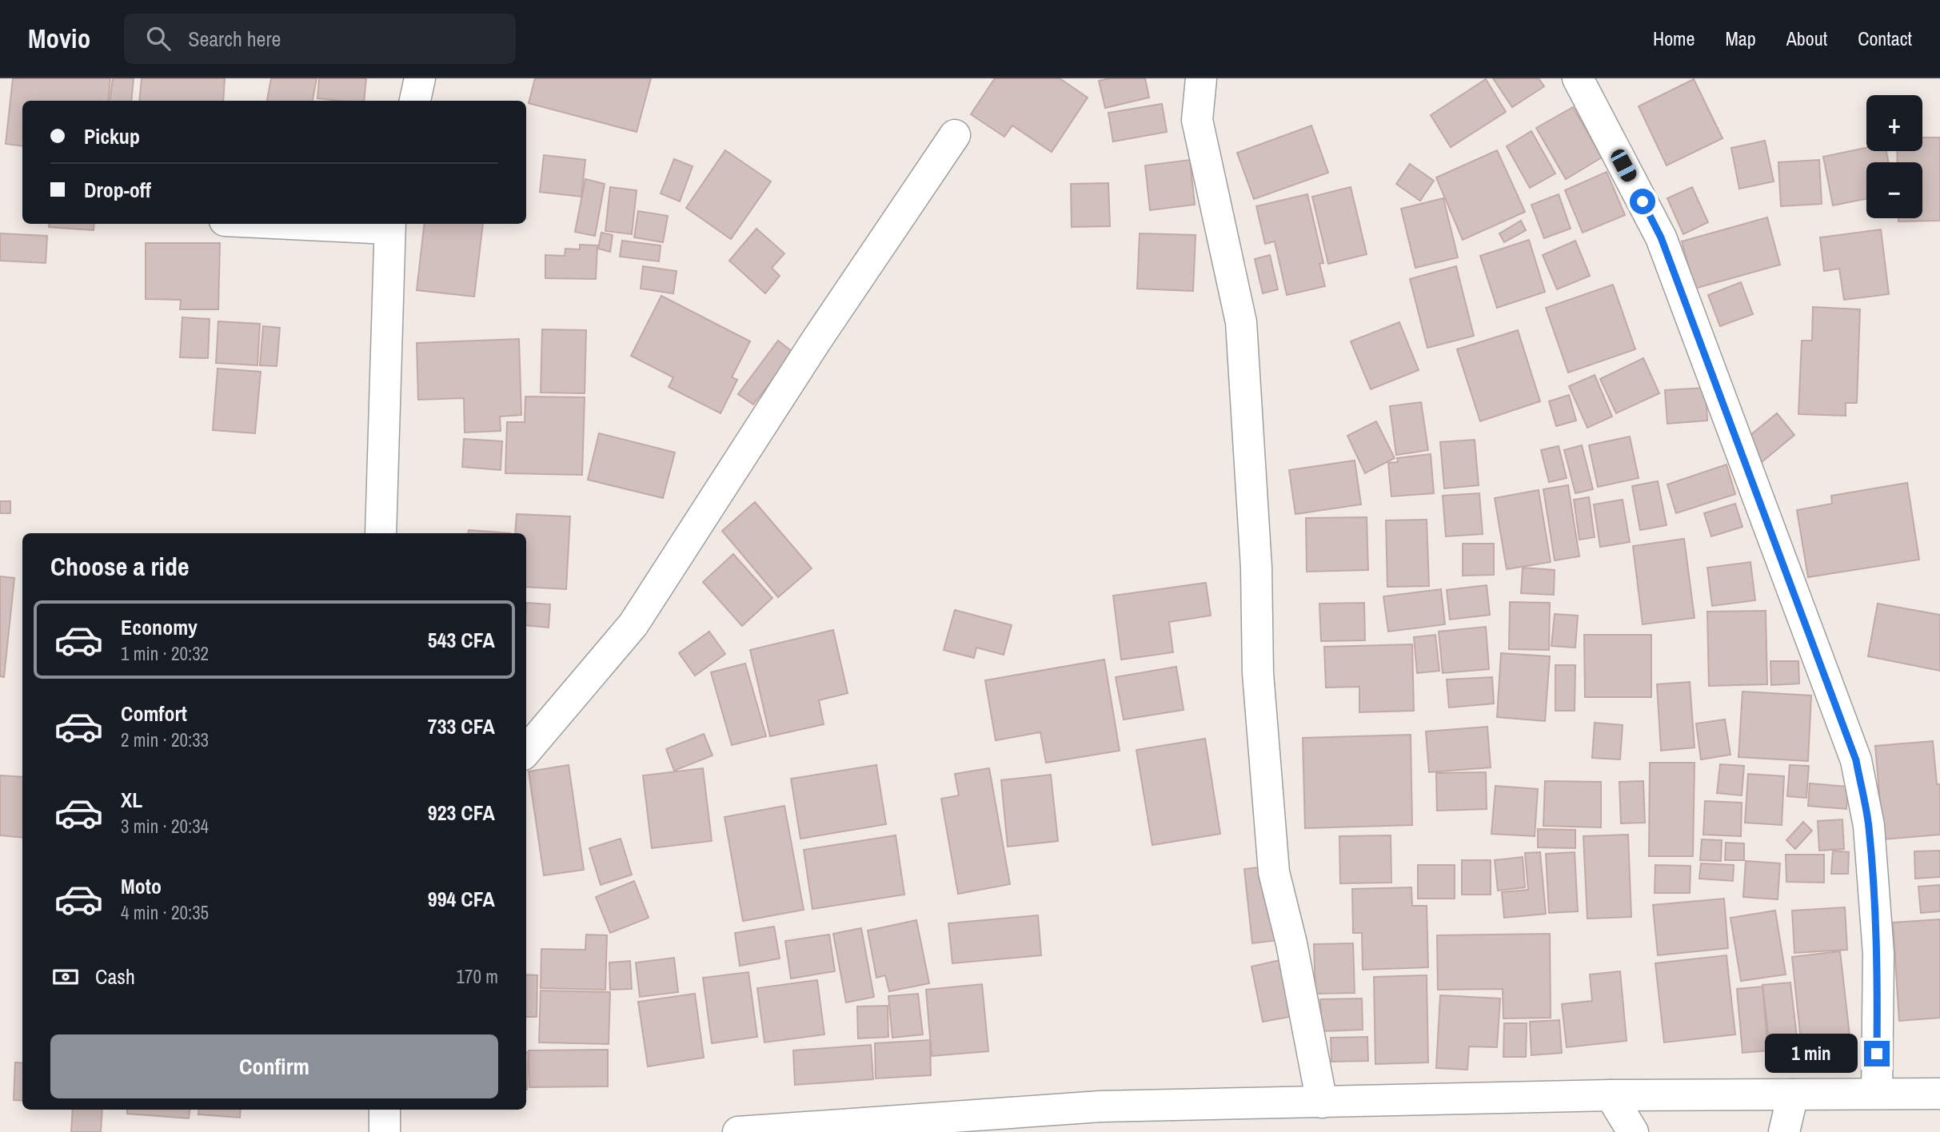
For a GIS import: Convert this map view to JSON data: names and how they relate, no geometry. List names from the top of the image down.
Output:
{
  "page": {
    "header": "Movio",
    "search": "Search here",
    "nav": [
      "Home",
      "Map",
      "About",
      "Contact"
    ],
    "map_buttons": ["+", "−"],
    "banner": ["Pickup", "Drop-off"],
    "heading": "Choose a ride",
    "list": [
      {
        "name": "Economy",
        "note": "1 min · 20:32",
        "value": "543 CFA"
      },
      {
        "name": "Comfort",
        "note": "2 min · 20:33",
        "value": "733 CFA"
      },
      {
        "name": "XL",
        "note": "3 min · 20:34",
        "value": "923 CFA"
      },
      {
        "name": "Moto",
        "note": "4 min · 20:35",
        "value": "994 CFA"
      }
    ],
    "pay": ["Cash", "170 m"],
    "buttons": "Confirm",
    "bubble": "1 min"
  }
}
